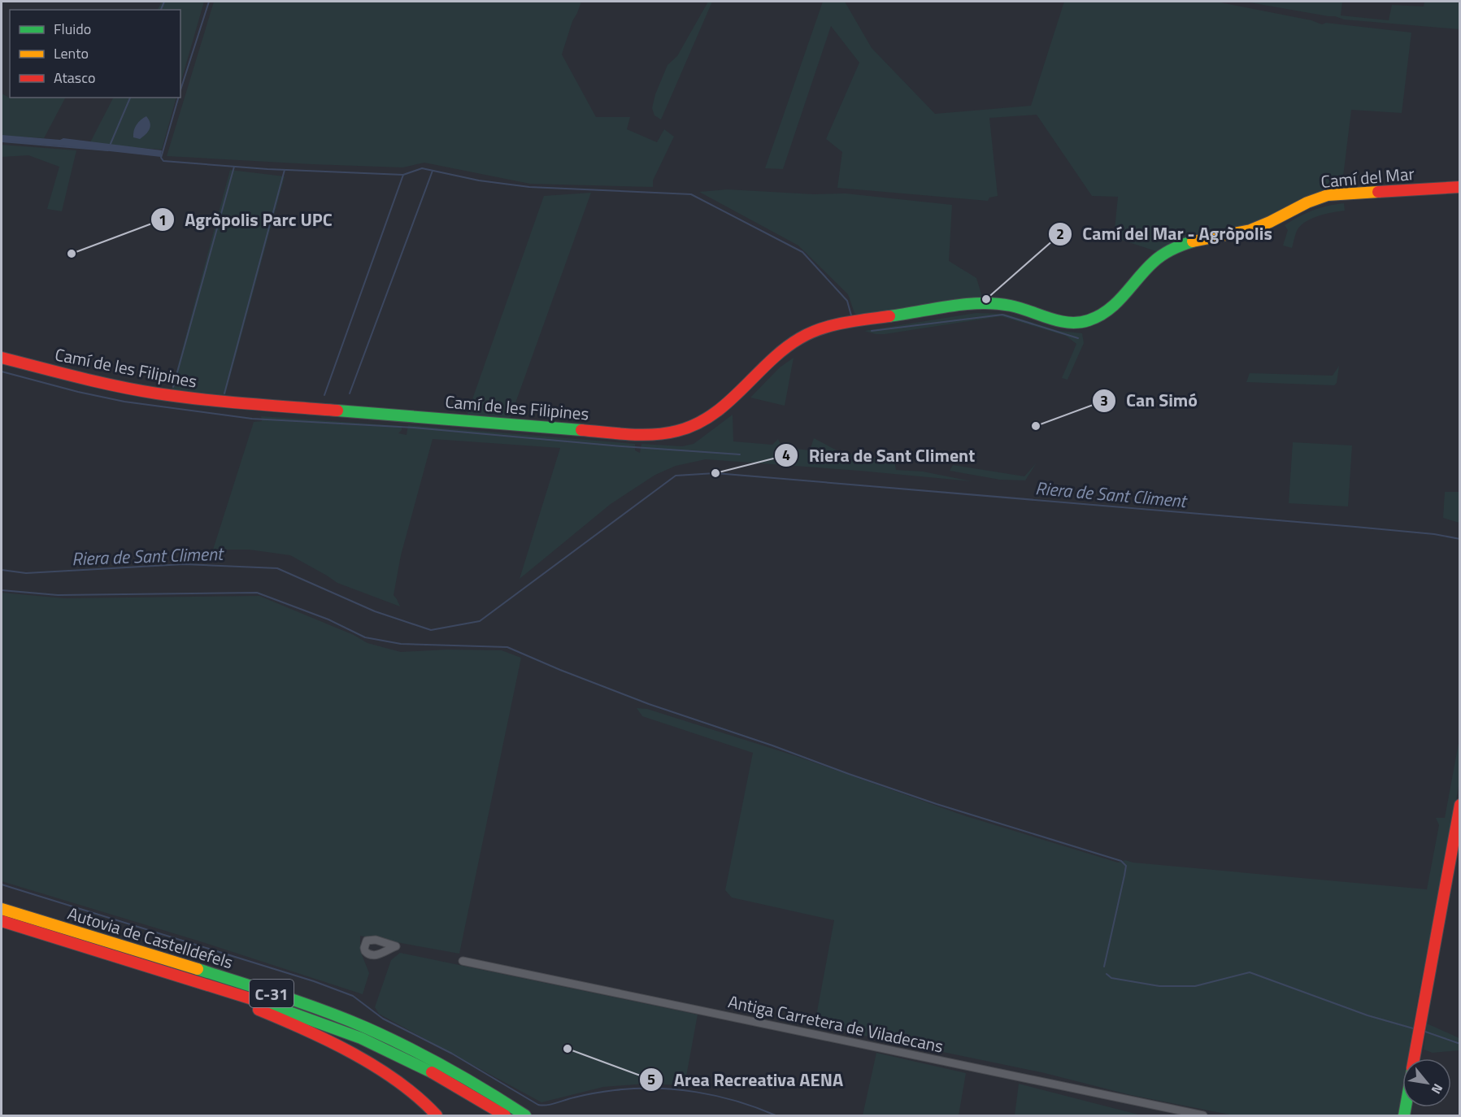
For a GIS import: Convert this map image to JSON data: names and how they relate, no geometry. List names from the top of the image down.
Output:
{
  "streets": {
    "main road": [
      "Camí del Mar",
      "Camí de les Filipines",
      "Autovia de Castelldefels",
      "C-31"
    ],
    "street": ["Antiga Carretera de Viladecans"]
  },
  "crossings": [
    ["Camí del Mar", "Camí de les Filipines"]
  ],
  "water": ["Riera de Sant Climent"],
  "places": [
    "Agròpolis Parc UPC",
    "Camí del Mar - Agròpolis",
    "Can Simó",
    "Riera de Sant Climent",
    "Area Recreativa AENA"
  ],
  "legend": ["Fluido", "Lento", "Atasco"],
  "north": "bottom right"
}
